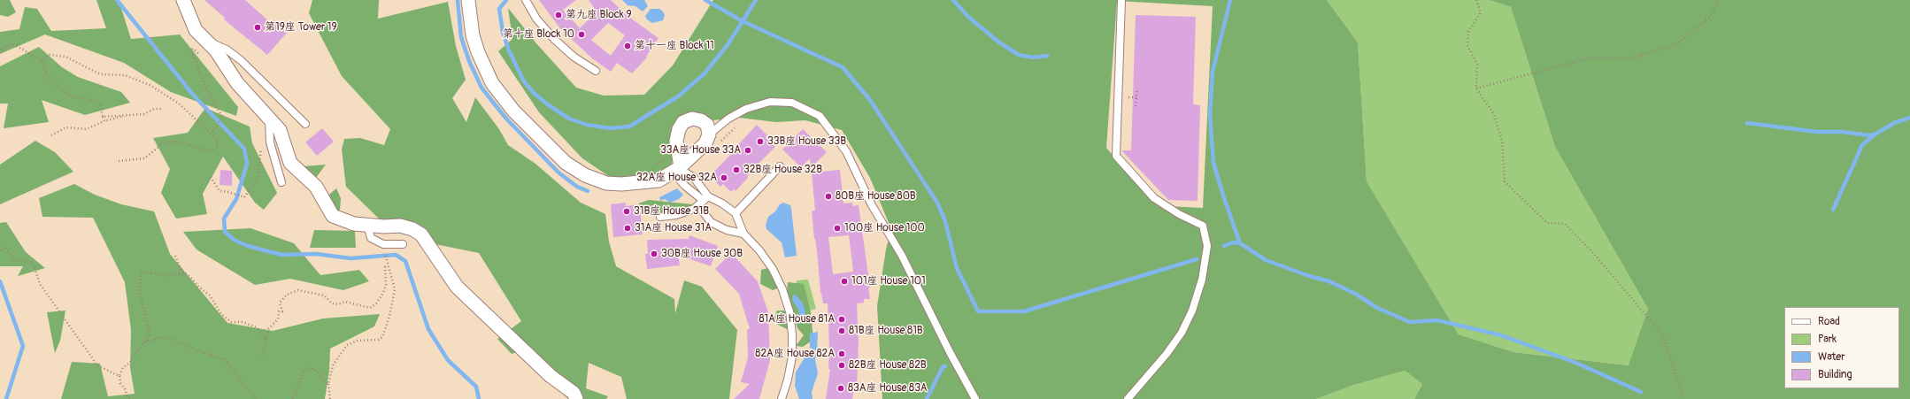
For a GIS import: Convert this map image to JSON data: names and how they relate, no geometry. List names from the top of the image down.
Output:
{
  "places": [
    "第九座 Block 9",
    "第19座 Tower 19",
    "第十座 Block 10",
    "第十一座 Block 11",
    "33B座 House 33B",
    "33A座 House 33A",
    "32B座 House 32B",
    "32A座 House 32A",
    "80B座 House 80B",
    "31B座 House 31B",
    "31A座 House 31A",
    "100座 House 100",
    "30B座 House 30B",
    "101座 House 101",
    "81A座 House 81A",
    "81B座 House 81B",
    "82A座 House 82A",
    "82B座 House 82B",
    "83A座 House 83A"
  ],
  "legend": [
    "Road",
    "Park",
    "Water",
    "Building"
  ]
}
